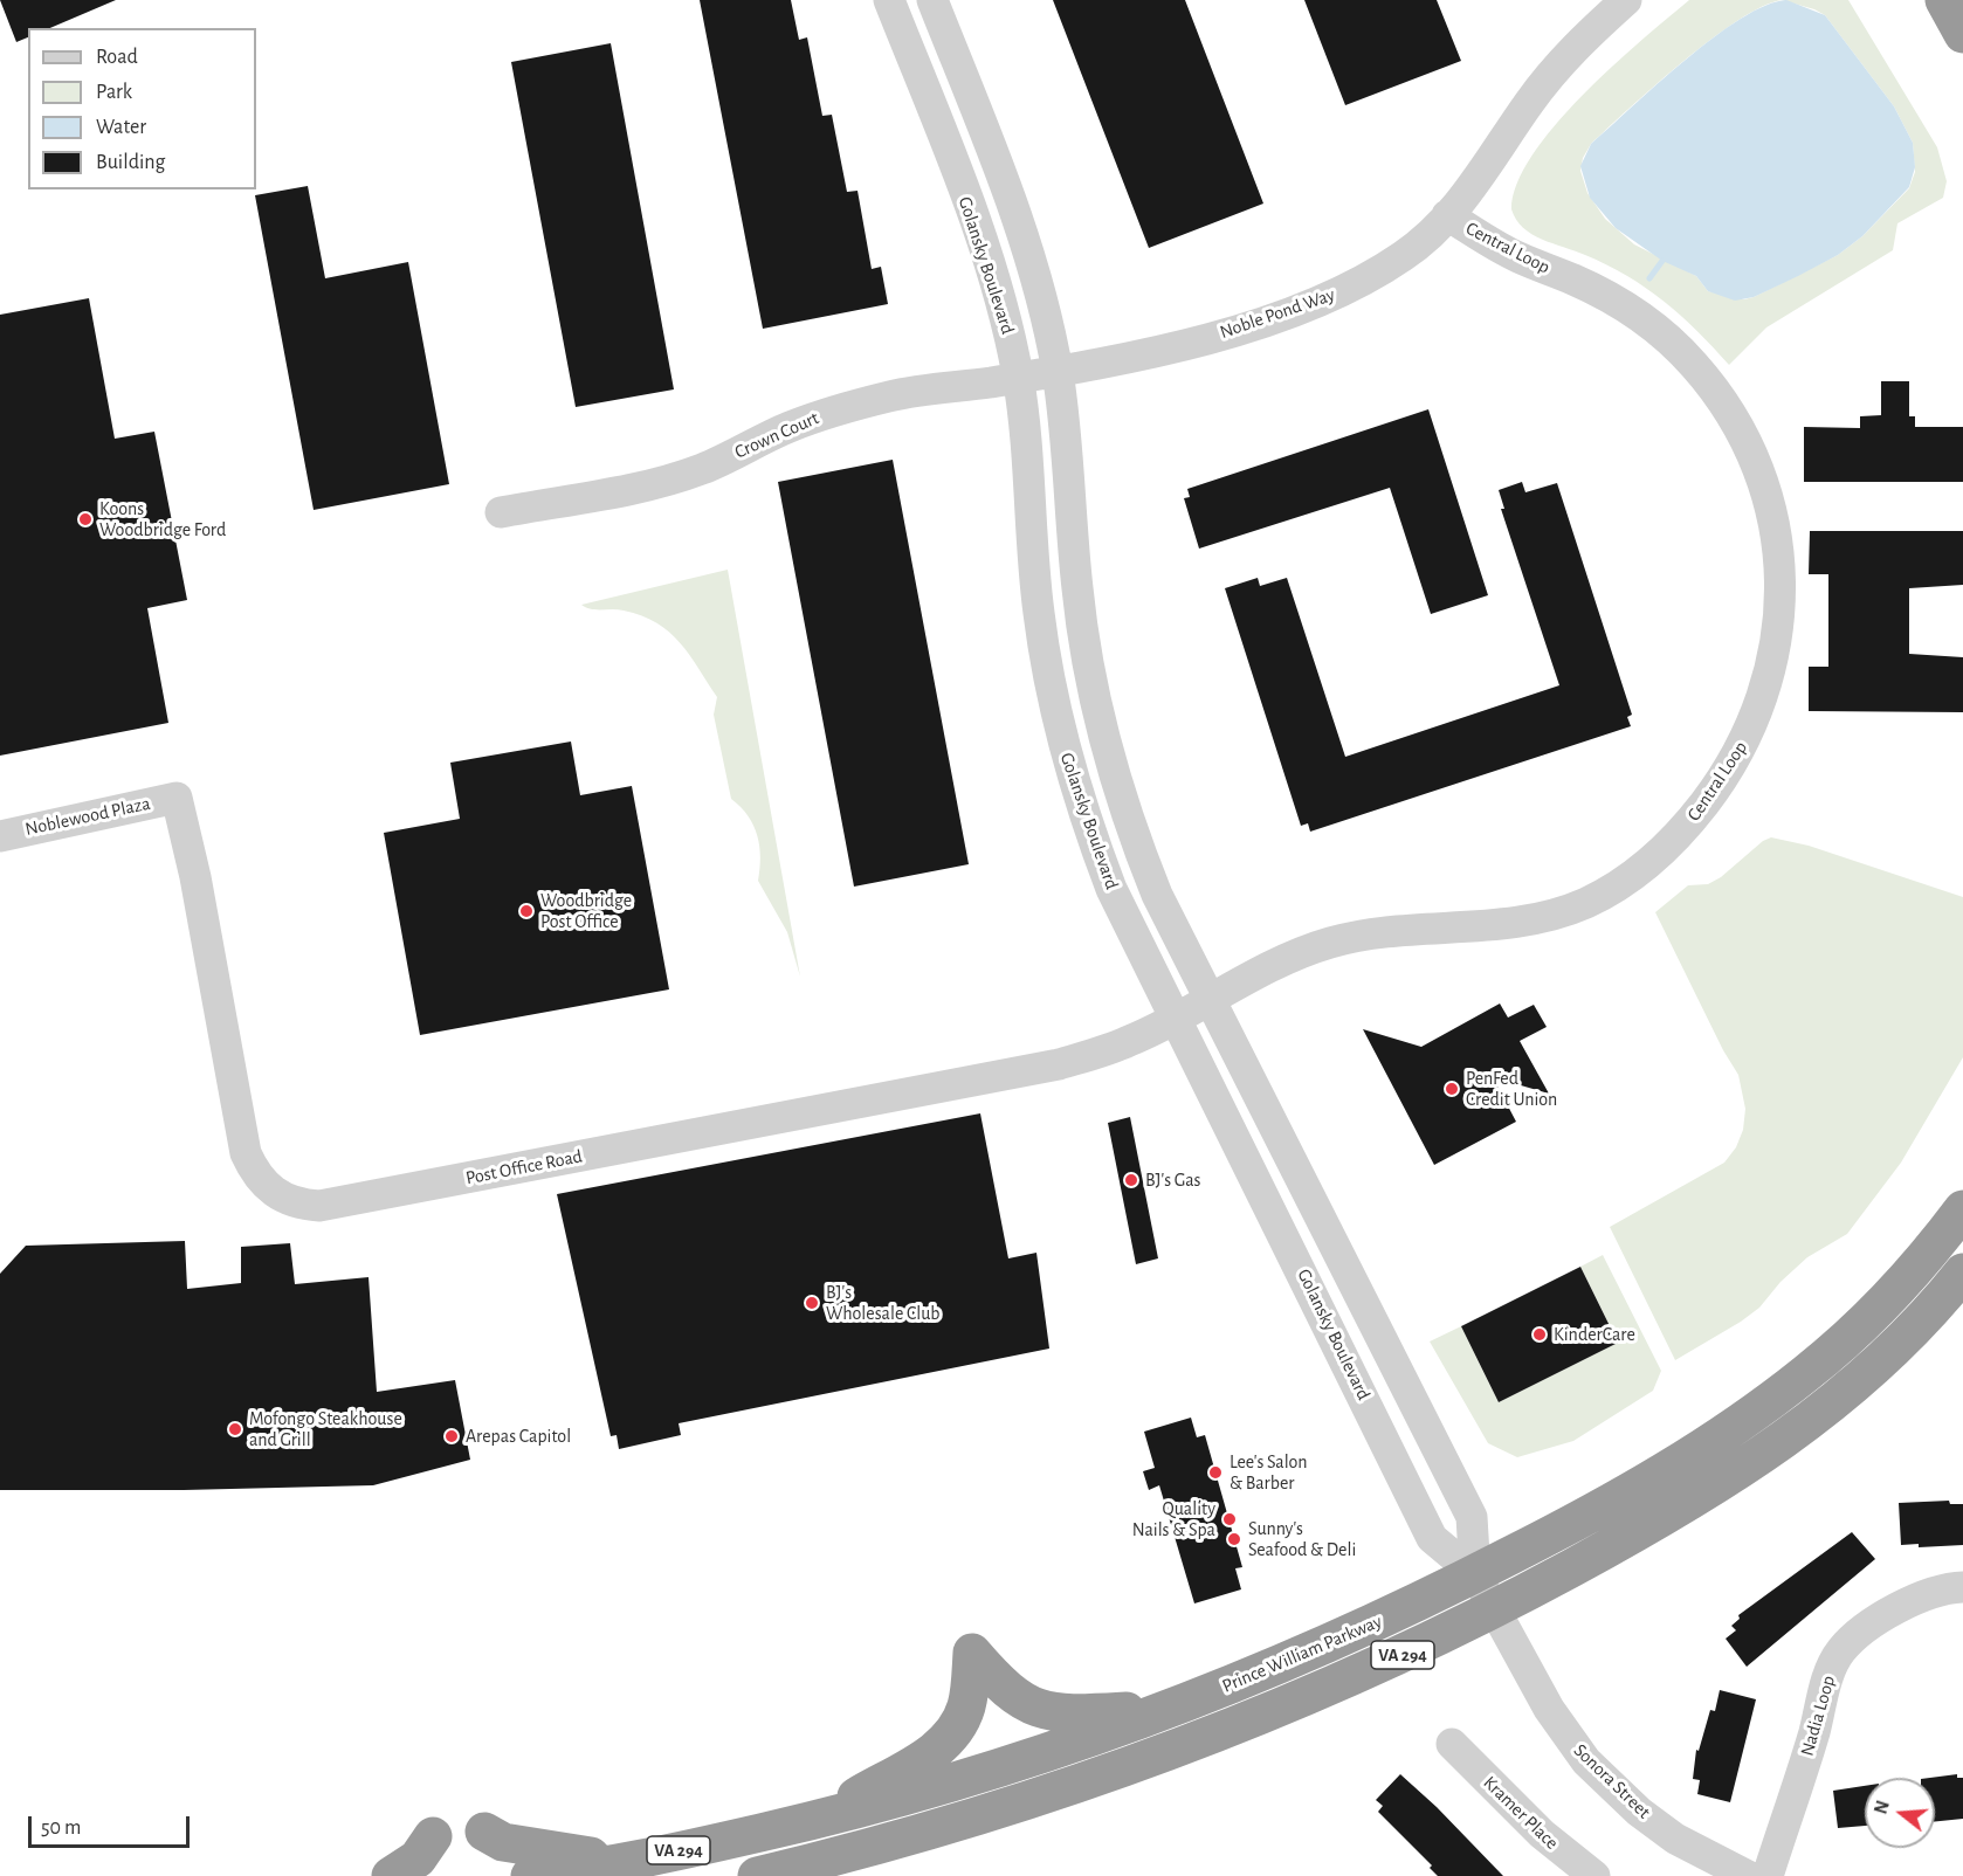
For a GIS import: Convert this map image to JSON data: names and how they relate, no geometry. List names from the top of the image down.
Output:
{
  "streets": {
    "highway": ["Prince William Parkway", "VA 294"],
    "street": [
      "Central Loop",
      "Golansky Boulevard",
      "Noble Pond Way",
      "Crown Court",
      "Noblewood Plaza",
      "Post Office Road",
      "Nadia Loop",
      "Sonora Street",
      "Kramer Place"
    ]
  },
  "crossings": [
    ["Central Loop", "Golansky Boulevard"],
    ["Central Loop", "Noble Pond Way"],
    ["Central Loop", "Post Office Road"],
    ["Golansky Boulevard", "Noble Pond Way"],
    ["Golansky Boulevard", "Crown Court"],
    ["Golansky Boulevard", "Post Office Road"],
    ["Golansky Boulevard", "Prince William Parkway"],
    ["Golansky Boulevard", "VA 294"],
    ["Golansky Boulevard", "Sonora Street"],
    ["Noble Pond Way", "Crown Court"],
    ["Noblewood Plaza", "Post Office Road"],
    ["VA 294", "Sonora Street"]
  ],
  "places": [
    "Koons Woodbridge Ford",
    "Woodbridge Post Office",
    "PenFed Credit Union",
    "BJ's Gas",
    "BJ's Wholesale Club",
    "KinderCare",
    "Mofongo Steakhouse and Grill",
    "Arepas Capitol",
    "Lee's Salon & Barber",
    "Quality Nails & Spa",
    "Sunny's Seafood & Deli"
  ],
  "legend": [
    "Road",
    "Park",
    "Water",
    "Building"
  ],
  "scale_bar": "50 m",
  "north": "left"
}
